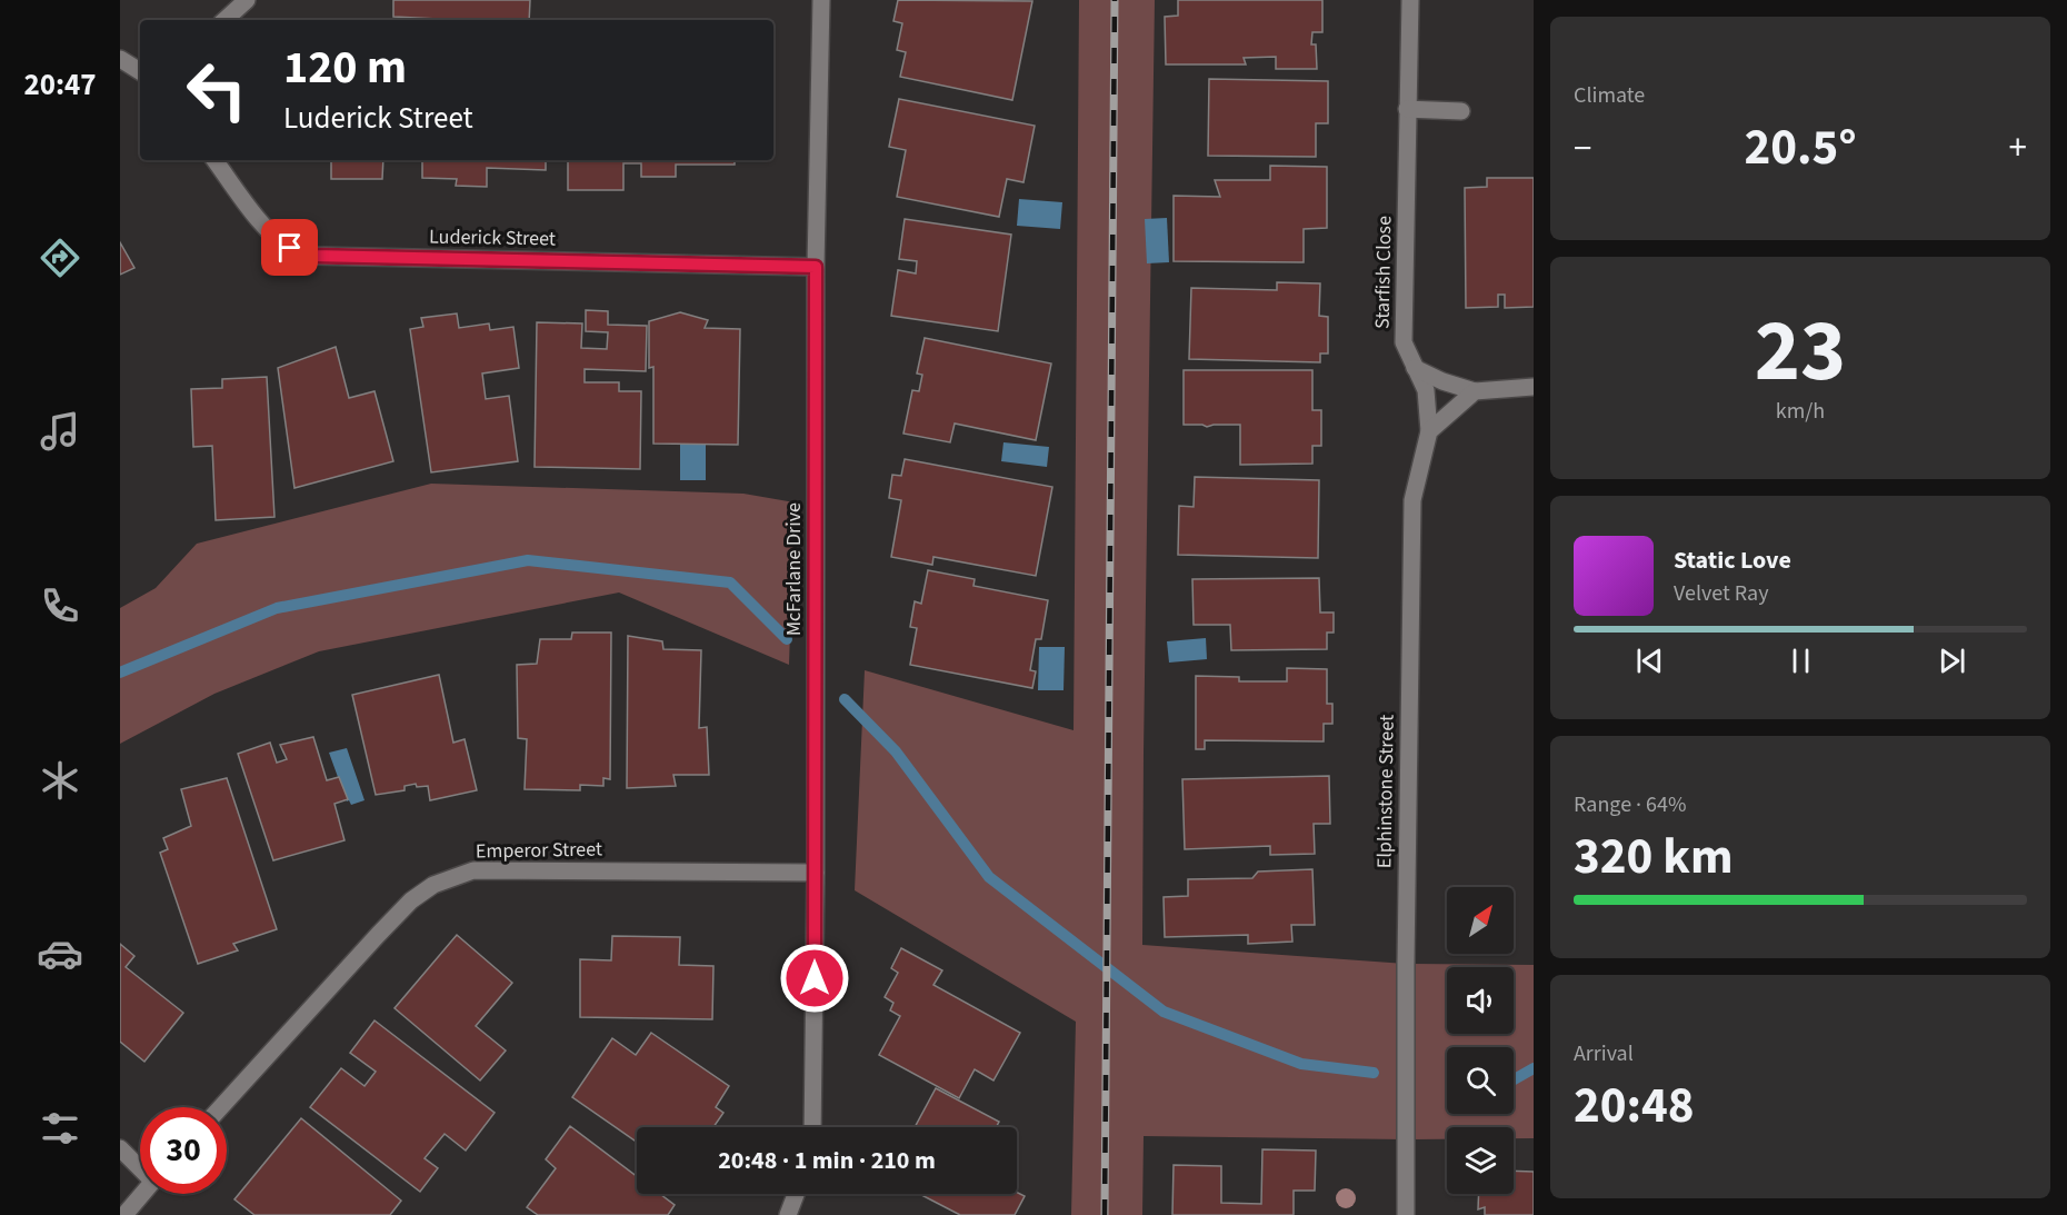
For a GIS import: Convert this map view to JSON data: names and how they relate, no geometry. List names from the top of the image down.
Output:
{
  "streets": {
    "street": [
      "Luderick Street",
      "Starfish Close",
      "McFarlane Drive",
      "Elphinstone Street",
      "Emperor Street"
    ]
  },
  "crossings": [
    ["Luderick Street", "McFarlane Drive"],
    ["Starfish Close", "Elphinstone Street"],
    ["McFarlane Drive", "Emperor Street"]
  ],
  "north": "top right",
  "page": {
    "tabs": "20:47",
    "tile": [
      "Climate",
      ["23", "km/h"],
      ["Range · 64%", "320 km"],
      ["Arrival", "20:48"]
    ],
    "turn": ["120 m", "Luderick Street"],
    "heat": ["−", "20.5°", "+"],
    "song": ["Static Love", "Velvet Ray"],
    "limit": "30",
    "trip": "20:48 · 1 min · 210 m"
  }
}
